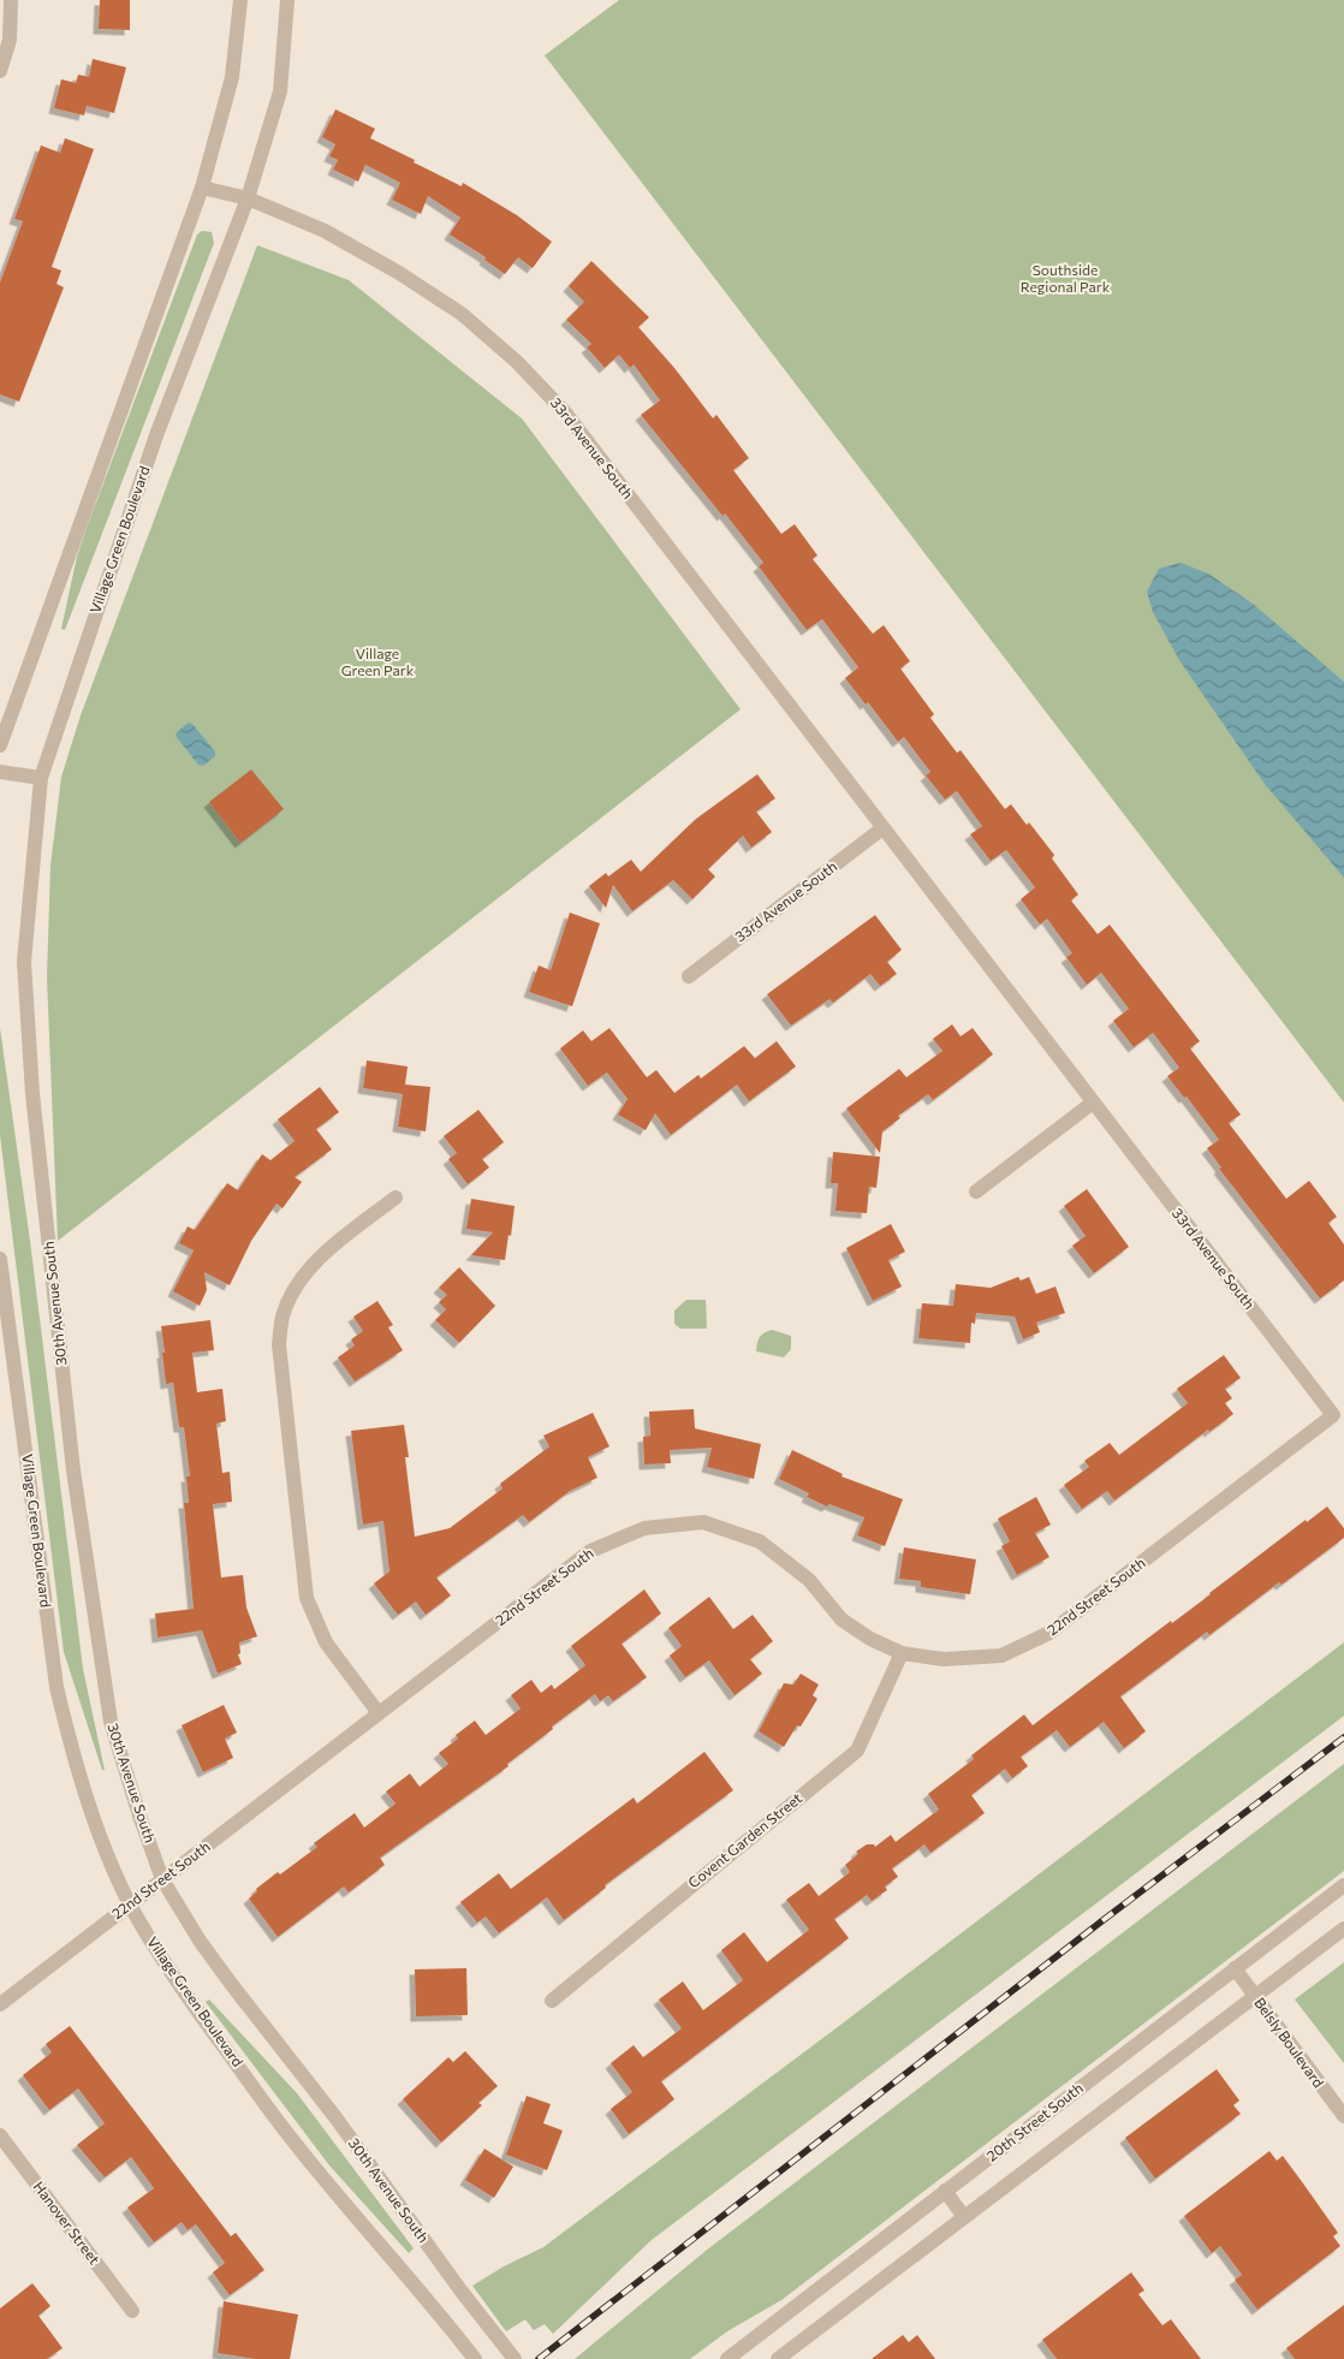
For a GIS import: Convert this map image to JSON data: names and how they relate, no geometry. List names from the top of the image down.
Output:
{
  "streets": {
    "street": [
      "33rd Avenue South",
      "Village Green Boulevard",
      "30th Avenue South",
      "22nd Street South",
      "Covent Garden Street",
      "Belsly Boulevard",
      "20th Street South",
      "Hanover Street"
    ]
  },
  "crossings": [
    ["33rd Avenue South", "Village Green Boulevard"],
    ["33rd Avenue South", "22nd Street South"],
    ["Village Green Boulevard", "30th Avenue South"],
    ["Village Green Boulevard", "22nd Street South"],
    ["30th Avenue South", "22nd Street South"],
    ["22nd Street South", "Covent Garden Street"],
    ["Belsly Boulevard", "20th Street South"]
  ],
  "parks": ["Southside Regional Park", "Village Green Park"]
}
